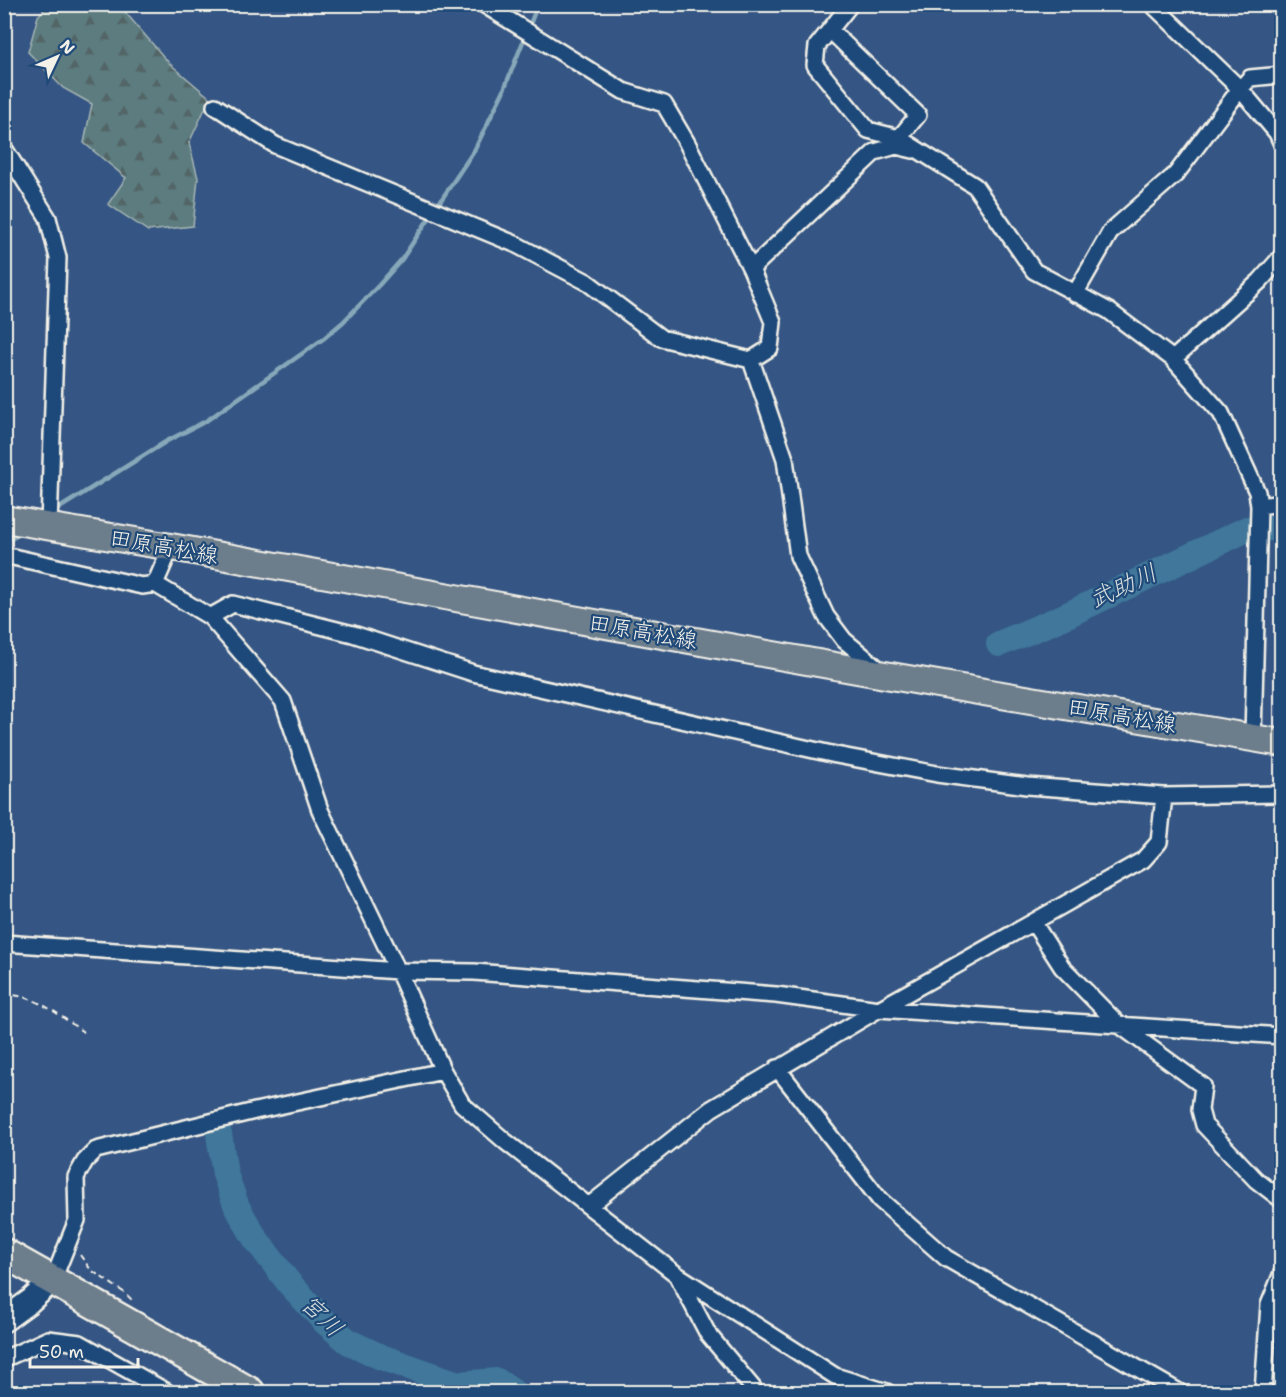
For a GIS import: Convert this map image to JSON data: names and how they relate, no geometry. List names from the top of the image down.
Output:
{
  "streets": {
    "main road": ["田原高松線"]
  },
  "water": ["武助川", "宮川"],
  "scale_bar": "50 m",
  "north": "top right"
}
